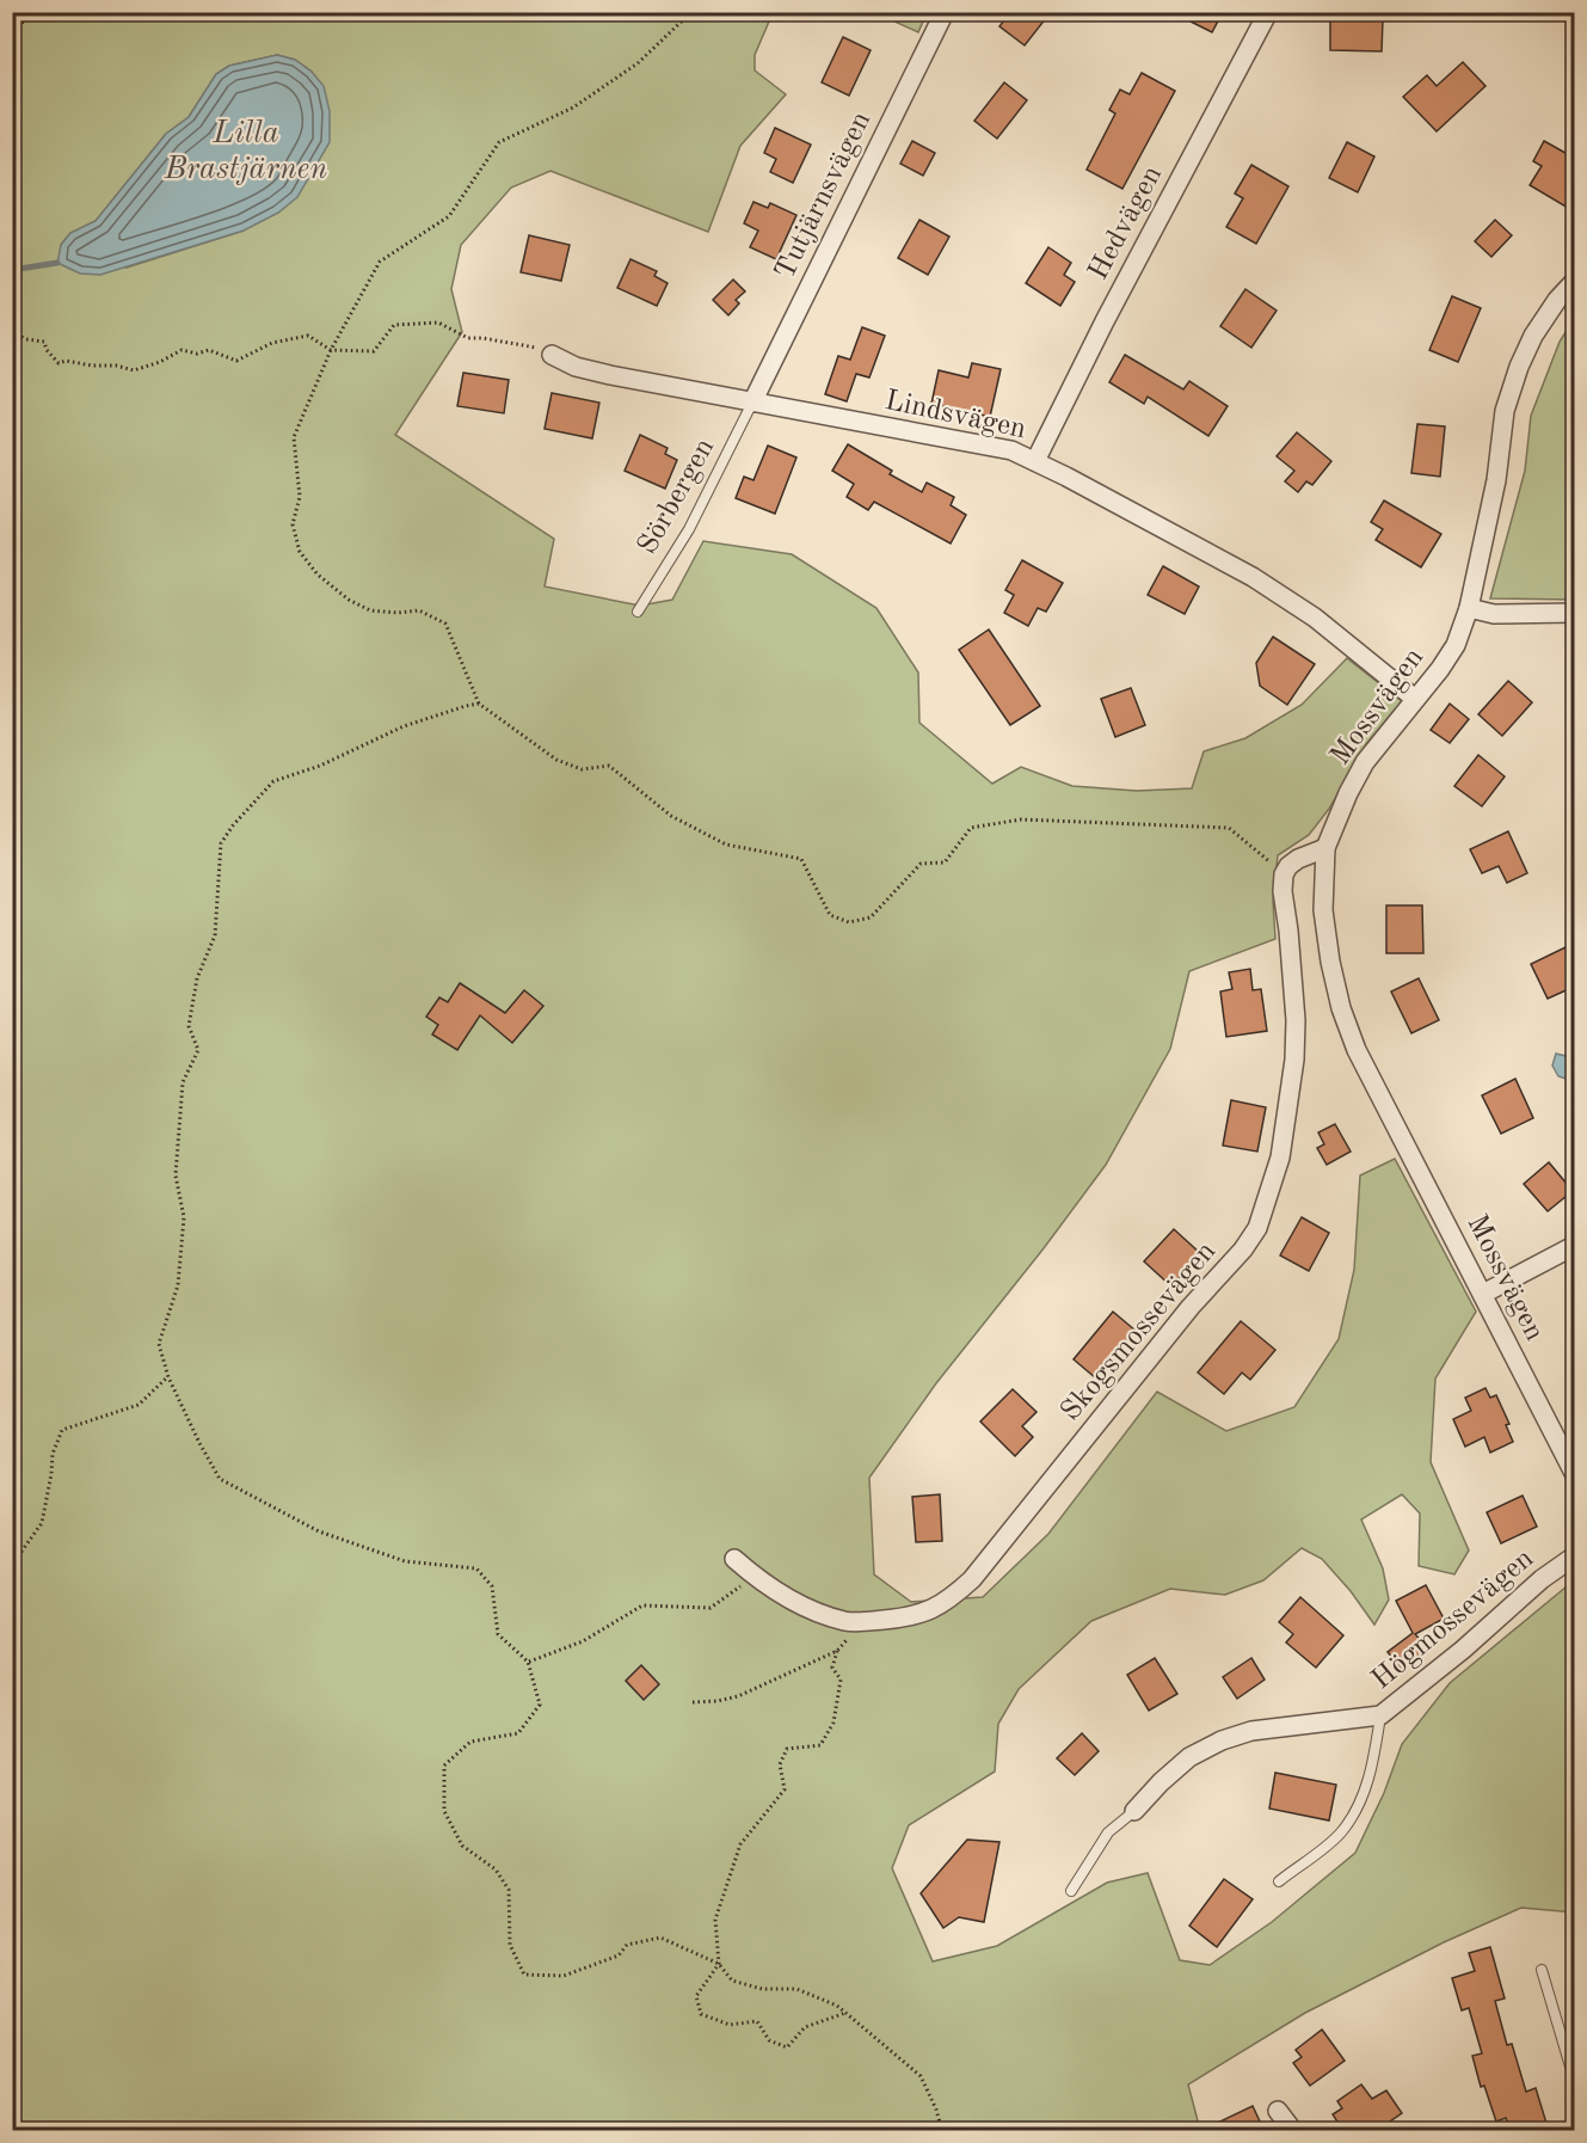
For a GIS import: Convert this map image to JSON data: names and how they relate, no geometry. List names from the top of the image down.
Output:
{
  "streets": {
    "street": [
      "Tutjärnsvägen",
      "Hedvägen",
      "Lindsvägen",
      "Mossvägen",
      "Skogsmossevägen",
      "Högmossevägen"
    ],
    "lane": ["Sörbergen"]
  },
  "crossings": [
    ["Tutjärnsvägen", "Lindsvägen"],
    ["Tutjärnsvägen", "Sörbergen"],
    ["Hedvägen", "Lindsvägen"],
    ["Lindsvägen", "Sörbergen"],
    ["Lindsvägen", "Mossvägen"]
  ],
  "water": ["Lilla Brastjärnen"]
}
